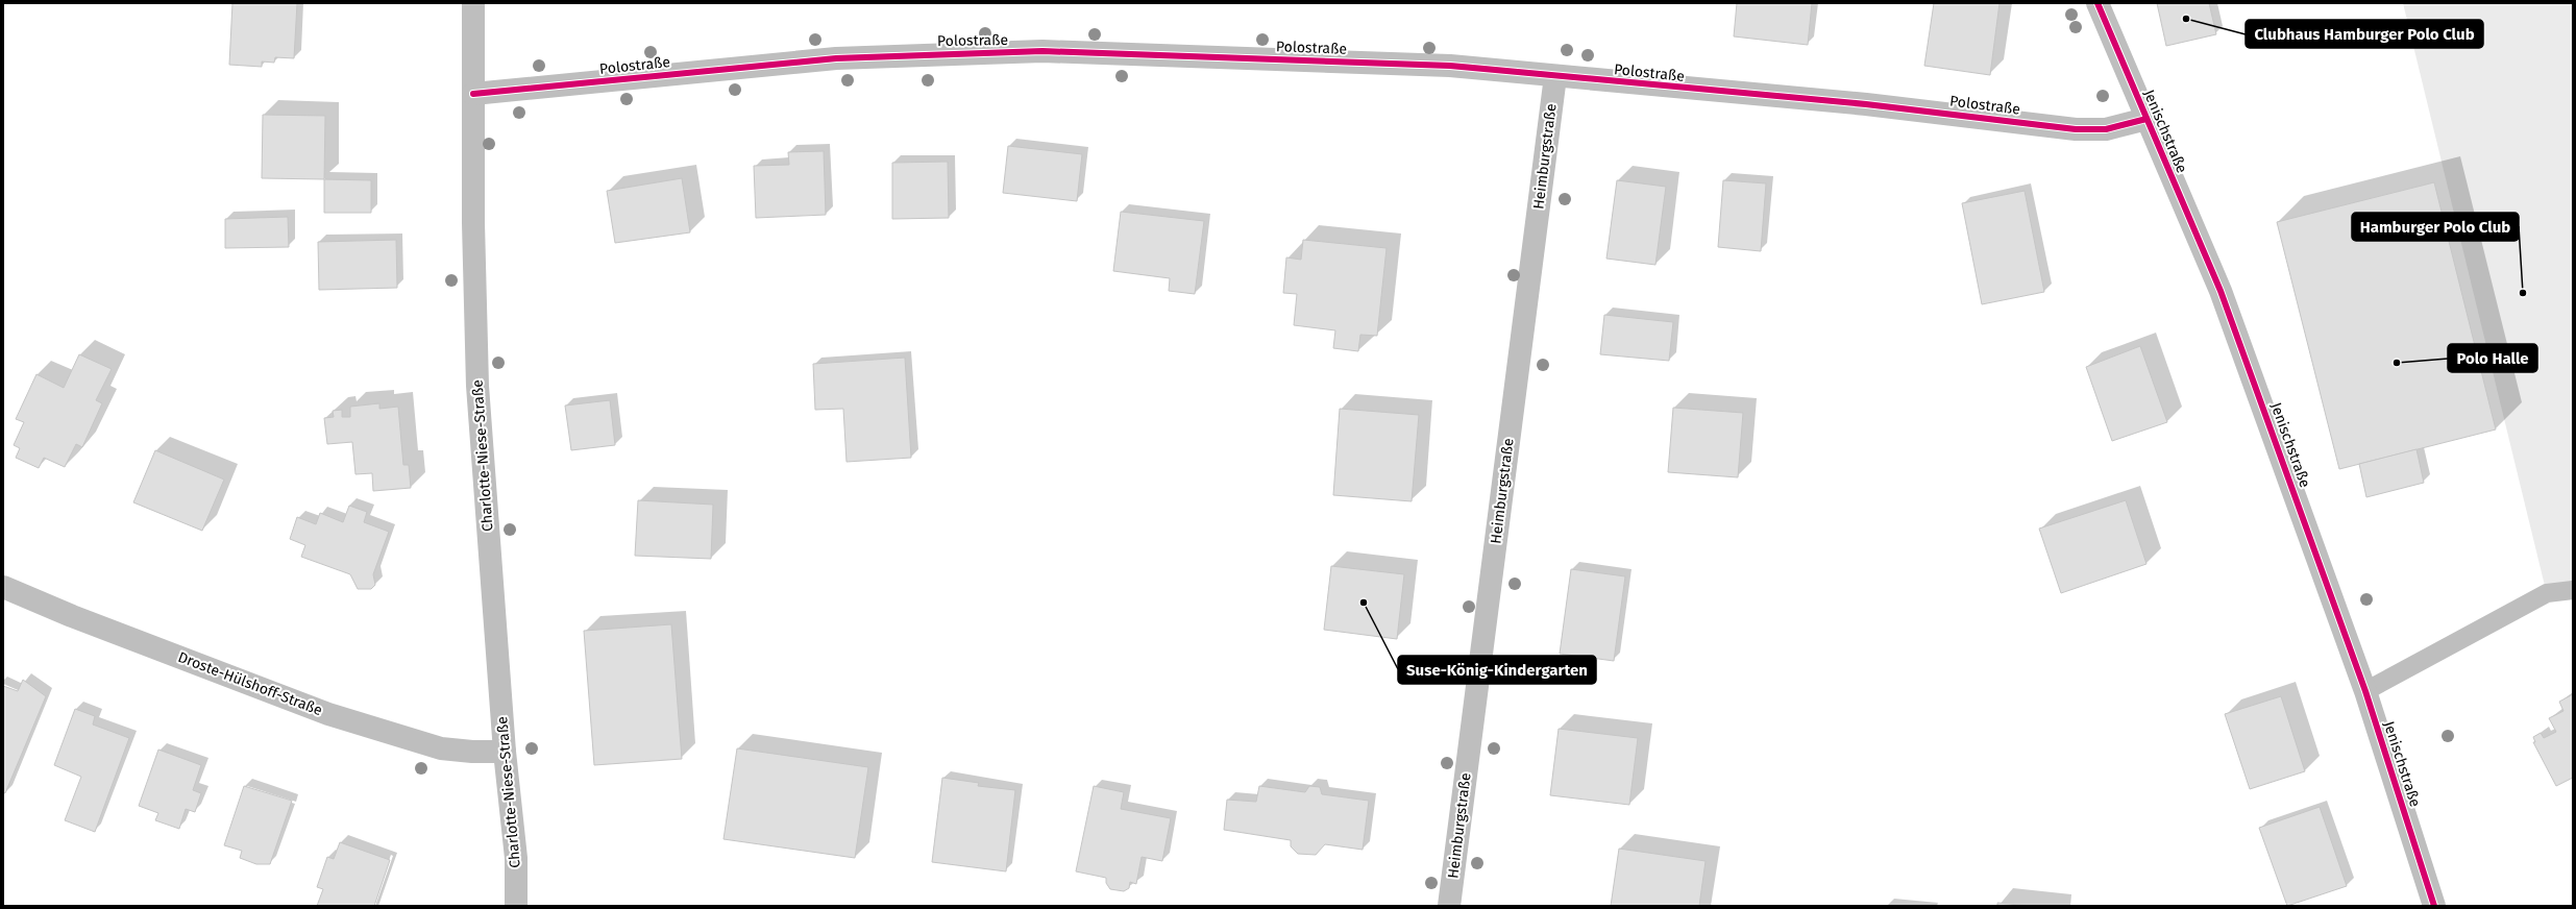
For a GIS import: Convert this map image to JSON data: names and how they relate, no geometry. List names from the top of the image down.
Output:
{
  "streets": {
    "street": [
      "Polostraße",
      "Jenischstraße",
      "Heimburgstraße",
      "Charlotte-Niese-Straße",
      "Droste-Hülshoff-Straße"
    ]
  },
  "crossings": [
    ["Polostraße", "Jenischstraße"],
    ["Polostraße", "Heimburgstraße"],
    ["Polostraße", "Charlotte-Niese-Straße"],
    ["Charlotte-Niese-Straße", "Droste-Hülshoff-Straße"]
  ],
  "places": [
    "Clubhaus Hamburger Polo Club",
    "Hamburger Polo Club",
    "Polo Halle",
    "Suse-König-Kindergarten"
  ]
}
